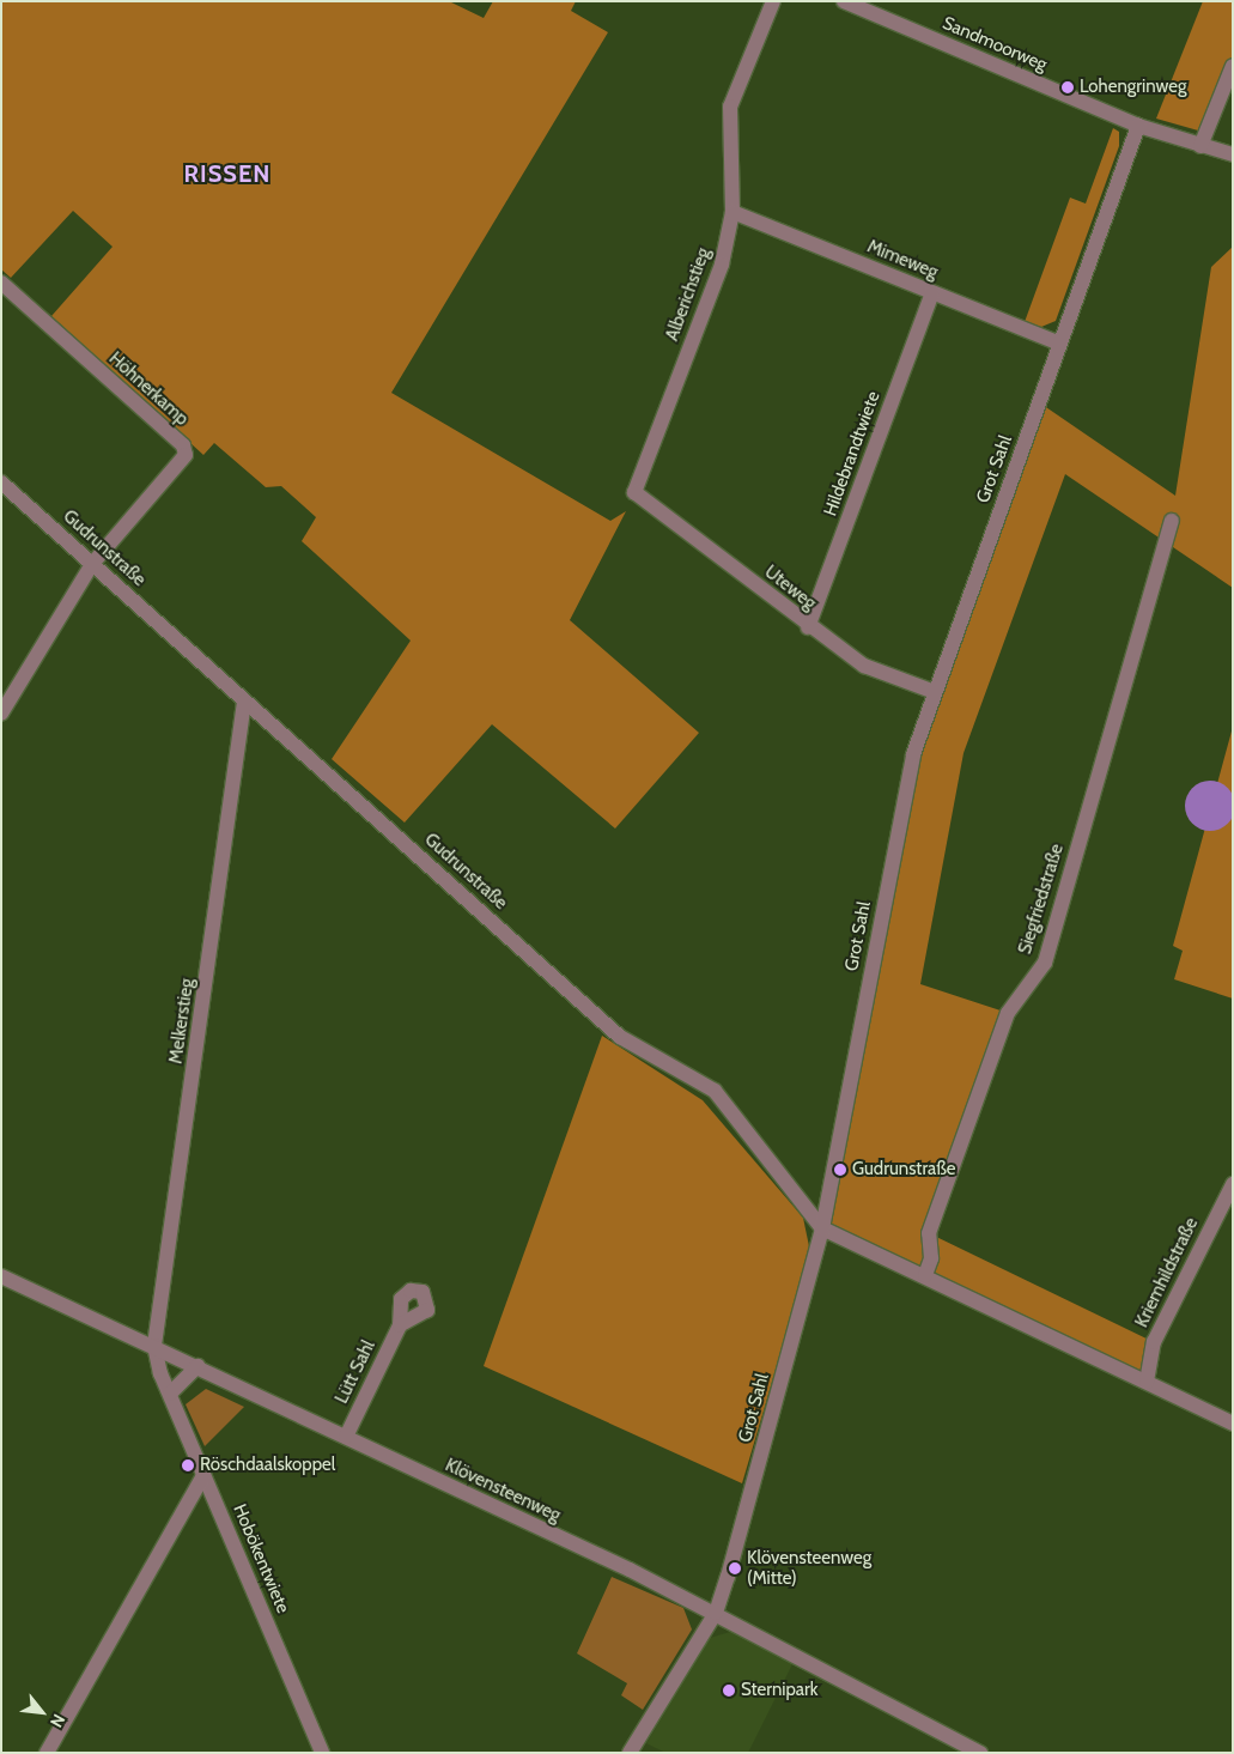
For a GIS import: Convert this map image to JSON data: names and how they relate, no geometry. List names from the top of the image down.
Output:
{
  "streets": {
    "street": [
      "Sandmoorweg",
      "Mimeweg",
      "Alberichstieg",
      "Höhnerkamp",
      "Hildebrandtwiete",
      "Grot Sahl",
      "Gudrunstraße",
      "Uteweg",
      "Siegfriedstraße",
      "Melkerstieg",
      "Kriemhildstraße",
      "Lütt Sahl",
      "Klövensteenweg",
      "Hobökentwiete"
    ]
  },
  "crossings": [
    ["Sandmoorweg", "Grot Sahl"],
    ["Mimeweg", "Alberichstieg"],
    ["Mimeweg", "Hildebrandtwiete"],
    ["Mimeweg", "Grot Sahl"],
    ["Alberichstieg", "Uteweg"],
    ["Höhnerkamp", "Gudrunstraße"],
    ["Hildebrandtwiete", "Uteweg"],
    ["Grot Sahl", "Gudrunstraße"],
    ["Grot Sahl", "Uteweg"],
    ["Grot Sahl", "Klövensteenweg"],
    ["Gudrunstraße", "Siegfriedstraße"],
    ["Gudrunstraße", "Melkerstieg"],
    ["Gudrunstraße", "Kriemhildstraße"],
    ["Melkerstieg", "Klövensteenweg"],
    ["Melkerstieg", "Hobökentwiete"],
    ["Lütt Sahl", "Klövensteenweg"],
    ["Klövensteenweg", "Hobökentwiete"]
  ],
  "districts": ["RISSEN"],
  "places": [
    "Lohengrinweg",
    "Gudrunstraße",
    "Röschdaalskoppel",
    "Klövensteenweg (Mitte)",
    "Sternipark"
  ],
  "north": "bottom right"
}
